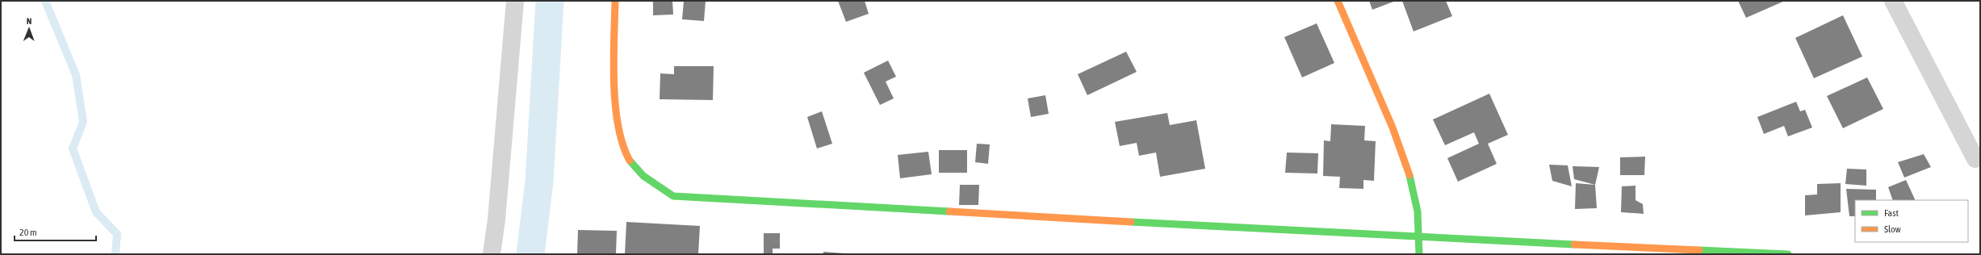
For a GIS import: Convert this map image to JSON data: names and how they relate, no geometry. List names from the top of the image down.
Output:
{
  "legend": ["Fast", "Slow"],
  "scale_bar": "20 m",
  "north": "top"
}
